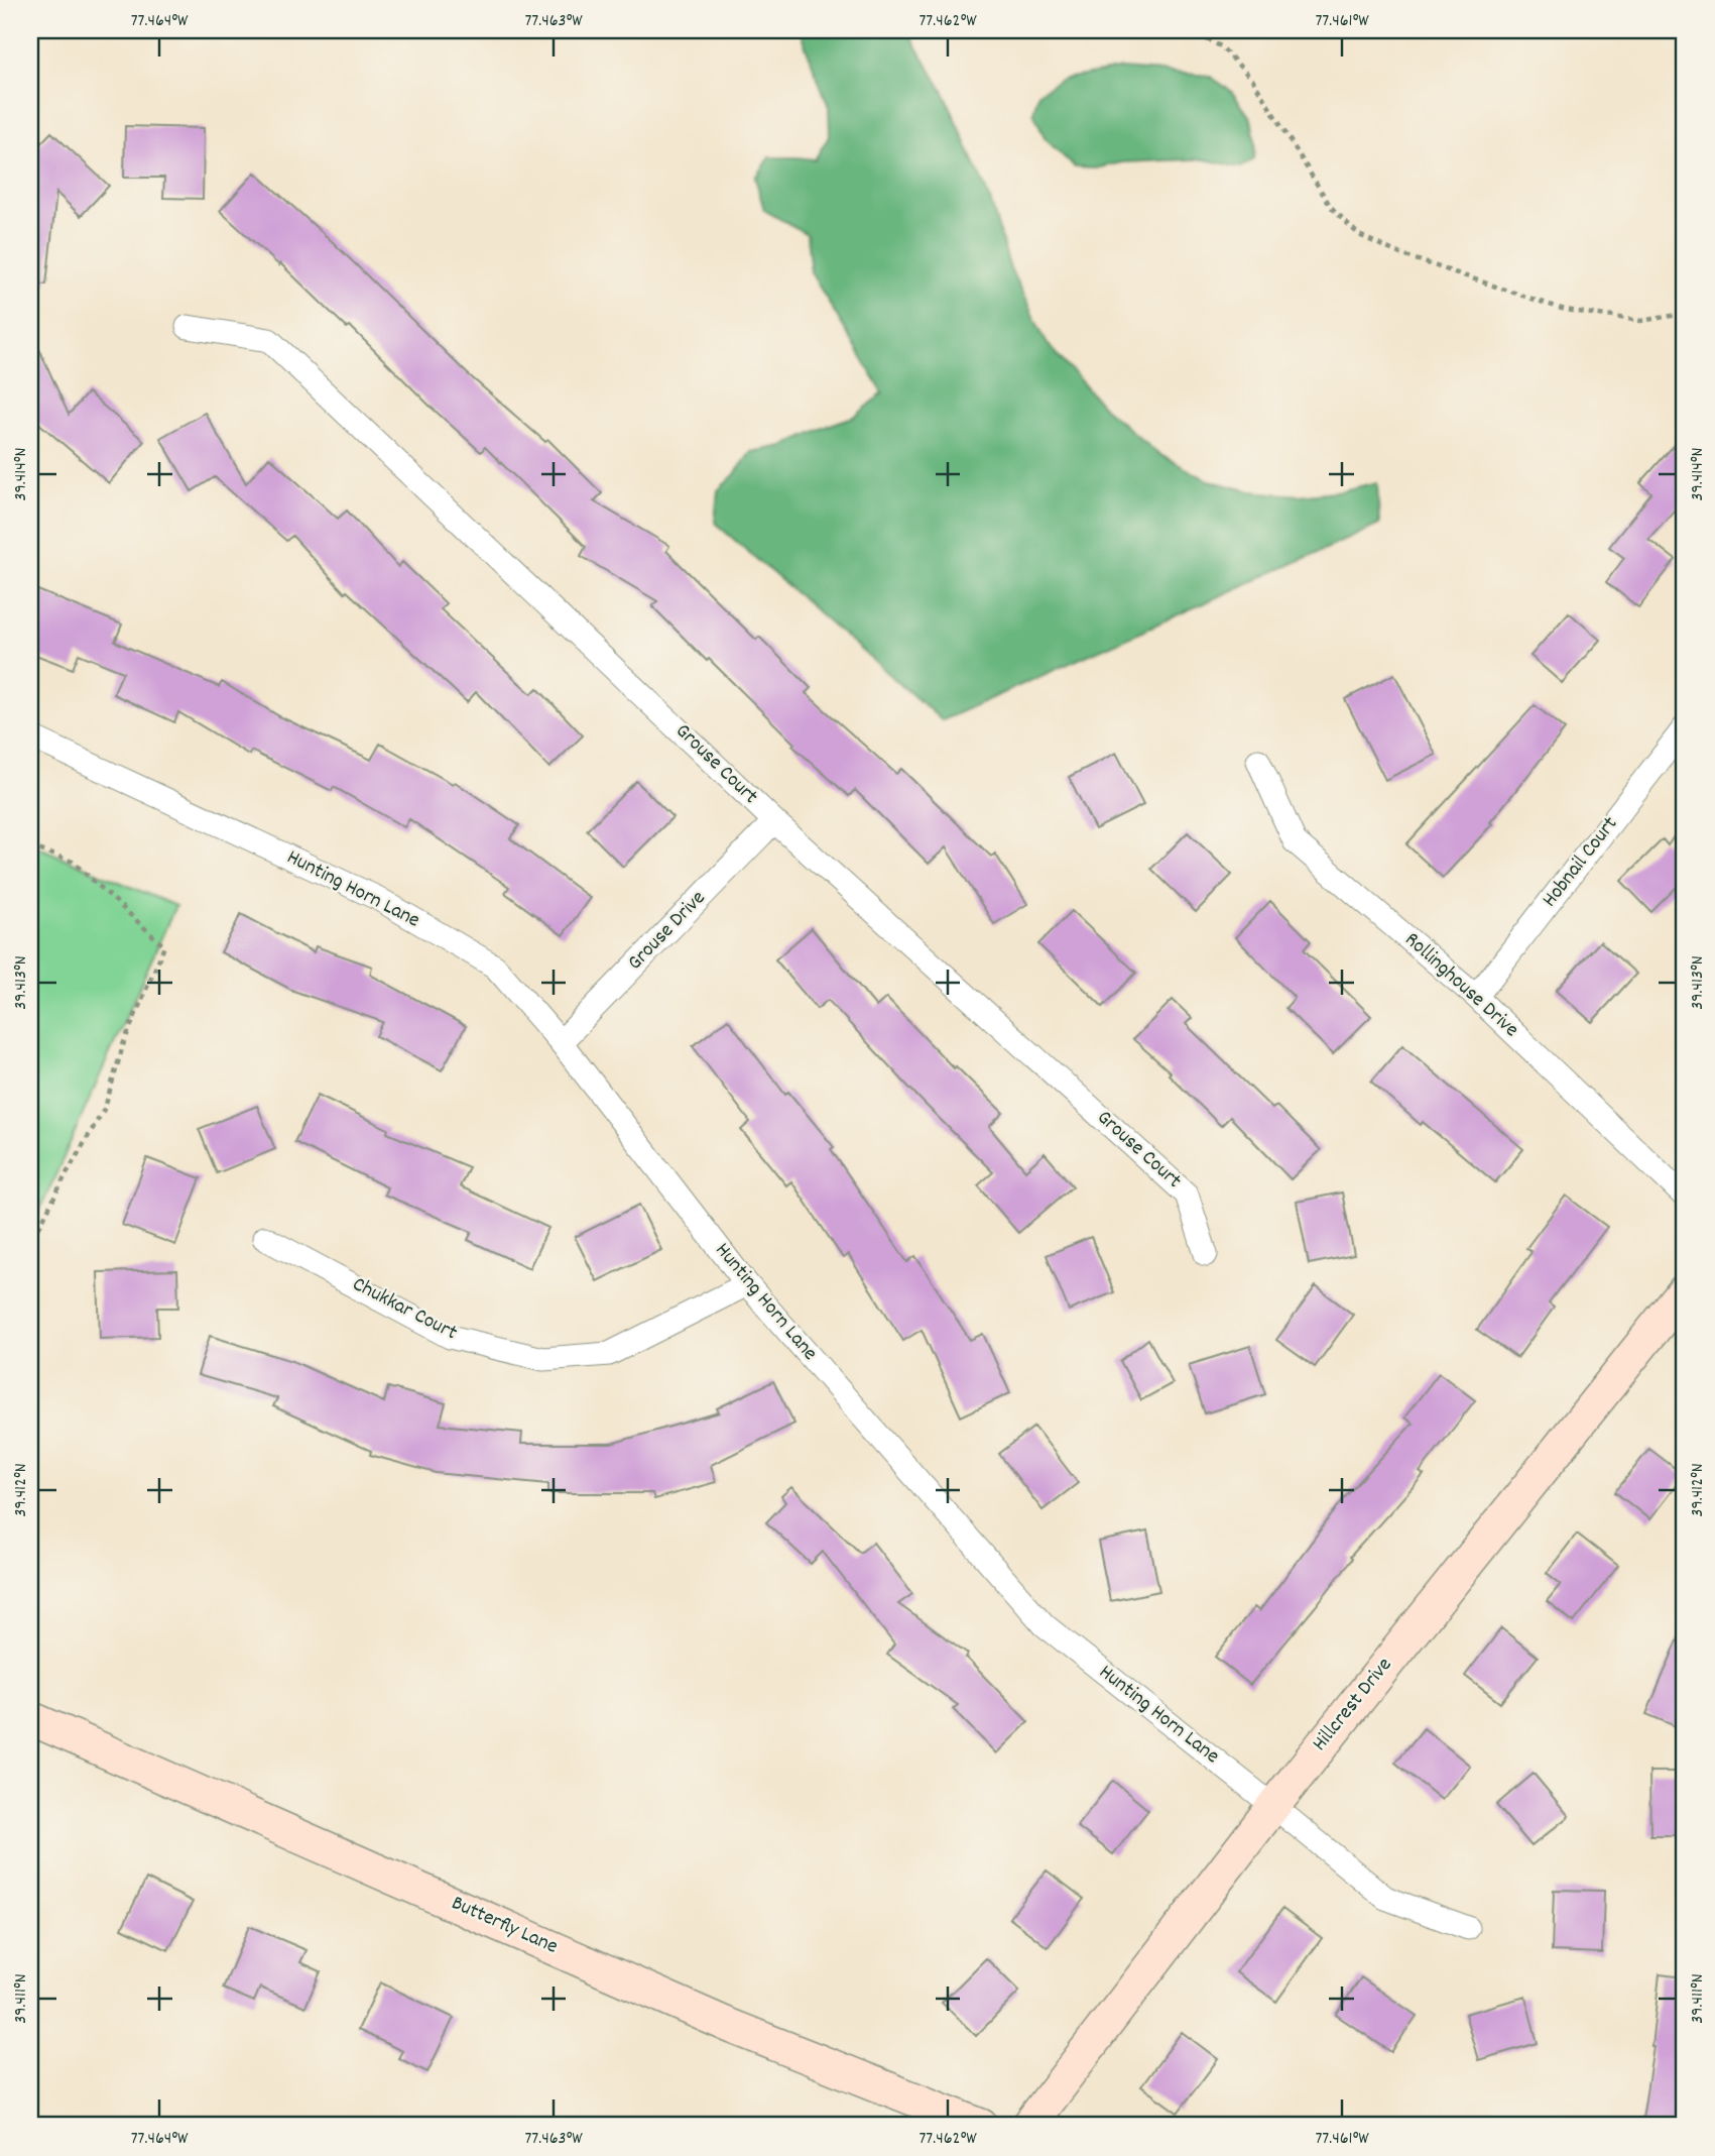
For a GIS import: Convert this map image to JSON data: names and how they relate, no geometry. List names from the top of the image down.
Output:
{
  "streets": {
    "street": [
      "Grouse Court",
      "Hobnail Court",
      "Hunting Horn Lane",
      "Grouse Drive",
      "Rollinghouse Drive",
      "Chukkar Court",
      "Hillcrest Drive",
      "Butterfly Lane"
    ]
  },
  "crossings": [
    ["Grouse Court", "Grouse Drive"],
    ["Hobnail Court", "Rollinghouse Drive"],
    ["Hunting Horn Lane", "Grouse Drive"],
    ["Hunting Horn Lane", "Chukkar Court"],
    ["Hunting Horn Lane", "Hillcrest Drive"]
  ],
  "coordinates": [
    "77.464°W",
    "77.463°W",
    "77.462°W",
    "77.461°W",
    "39.414°N",
    "39.413°N",
    "39.412°N",
    "39.411°N"
  ]
}
